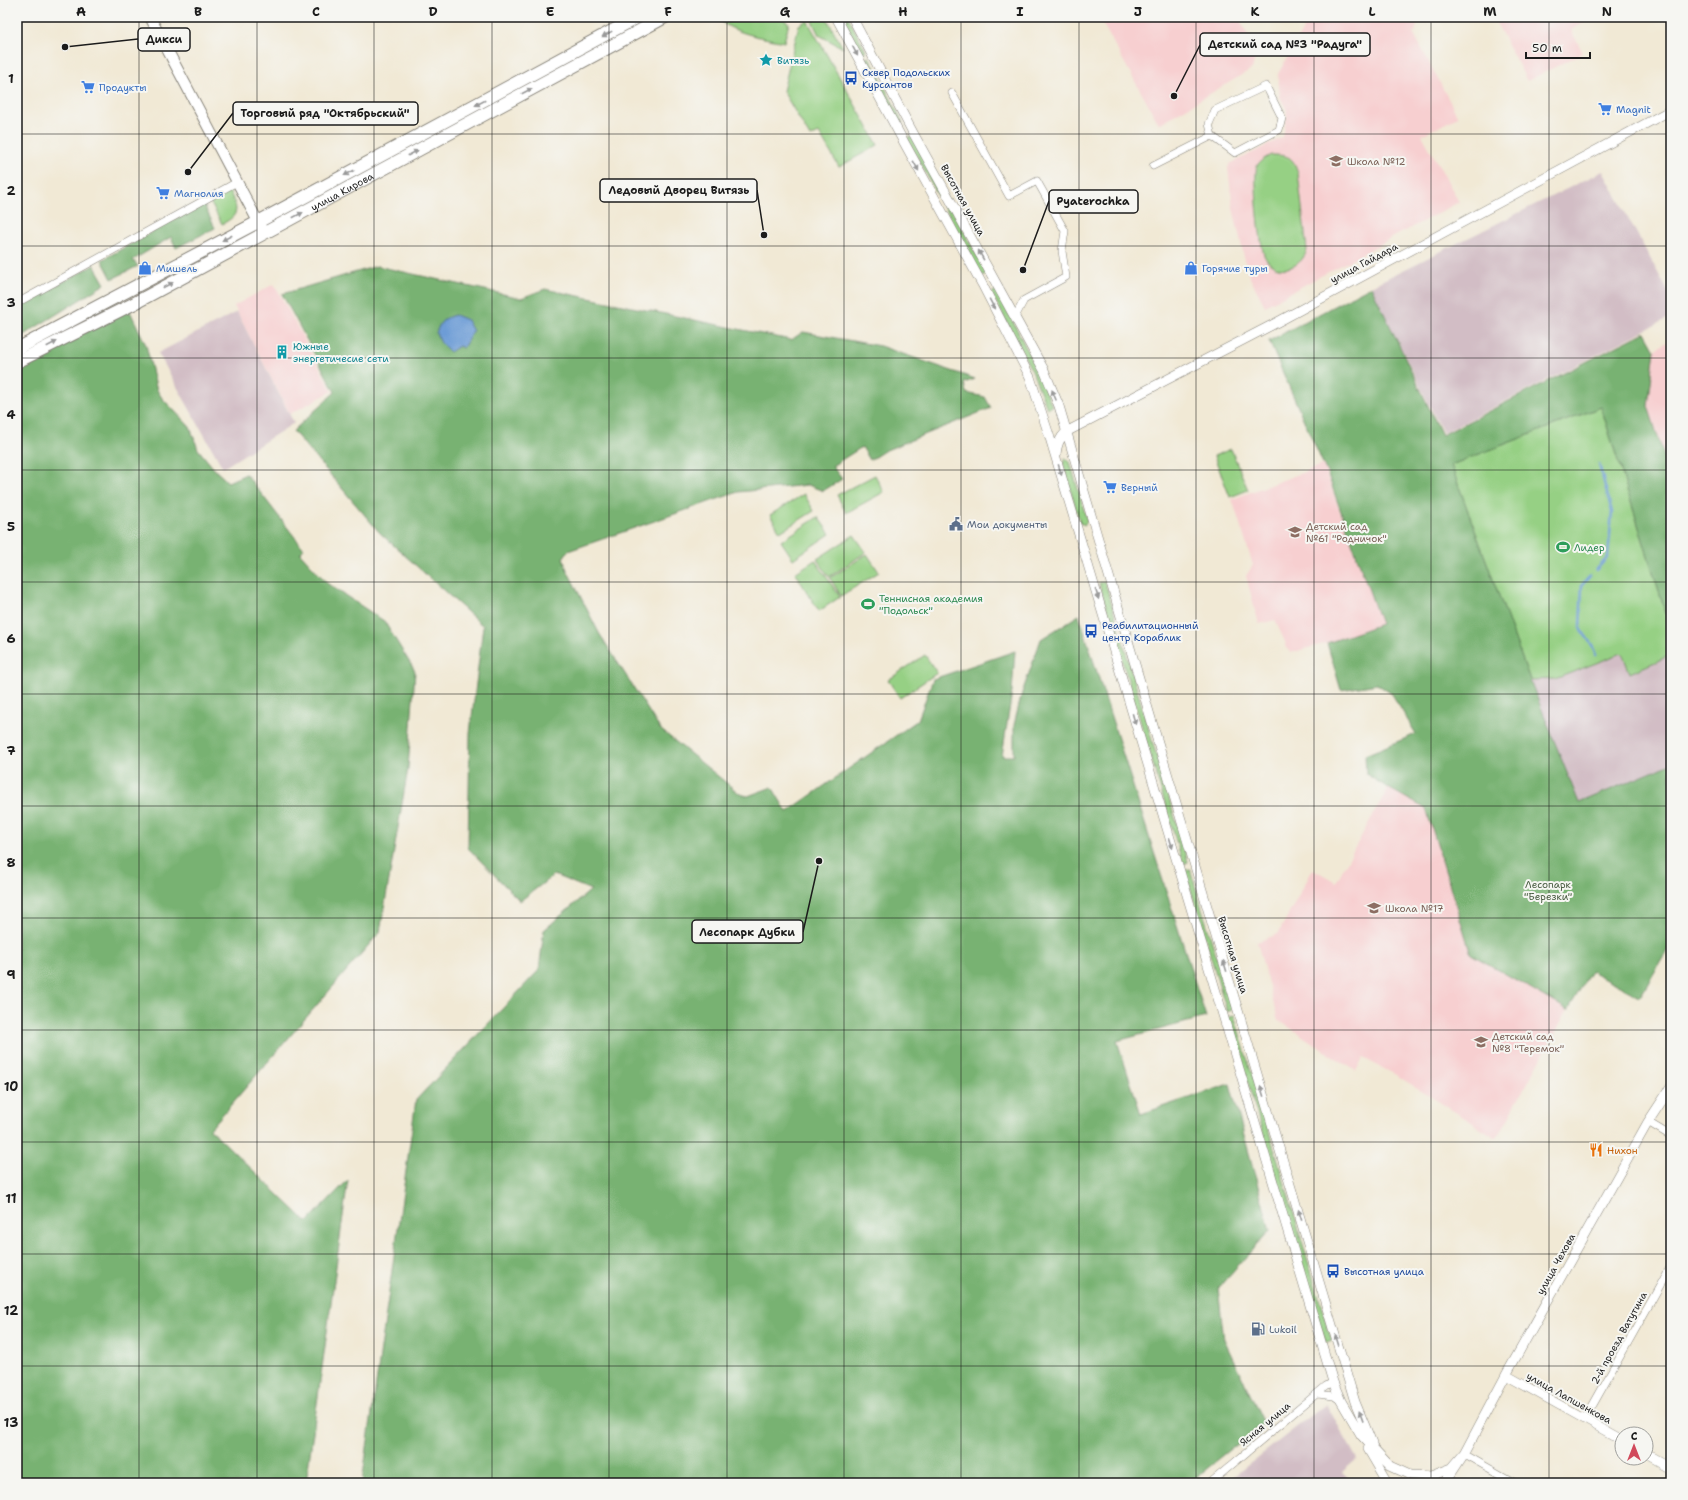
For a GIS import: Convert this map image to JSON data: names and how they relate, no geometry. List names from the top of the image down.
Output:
{
  "streets": {
    "main road": ["улица Кирова"],
    "street": [
      "Высотная улица",
      "улица Гайдара",
      "улица Чехова",
      "2-й проезд Ватутина",
      "улица Лапшенкова",
      "Ясная улица"
    ]
  },
  "crossings": [
    ["Высотная улица", "улица Гайдара"],
    ["Высотная улица", "улица Чехова"],
    ["улица Чехова", "улица Лапшенкова"],
    ["2-й проезд Ватутина", "улица Лапшенкова"]
  ],
  "parks": ["Лесопарк \"Березки\""],
  "places": {
    "other": [
      "Дикси",
      "Детский сад №3 \"Радуга\"",
      "Торговый ряд \"Октябрьский\"",
      "Ледовый Дворец Витязь",
      "Pyaterochka",
      "Лесопарк Дубки"
    ],
    "place": ["Витязь"],
    "bus stop": ["Сквер Подольских Курсантов", "Реабилитационный центр Кораблик", "Высотная улица"],
    "supermarket": [
      "Продукты",
      "Magnit",
      "Магнолия",
      "Верный"
    ],
    "school or university": [
      "Школа №12",
      "Детский сад №61 \"Родничок\"",
      "Школа №17",
      "Детский сад №8 \"Теремок\""
    ],
    "shop": ["Мишель", "Горячие туры"],
    "building": ["Южные энергетичесие сети"],
    "public building": ["Мои документы"],
    "sports": ["Лидер", "Теннисная академия \"Подольск\""],
    "restaurant": ["Нихон"],
    "fuel station": ["Lukoil"]
  },
  "scale_bar": "50 m",
  "north": "top",
  "grid": {
    "columns": [
      "A",
      "B",
      "C",
      "D",
      "E",
      "F",
      "G",
      "H",
      "I",
      "J",
      "K",
      "L",
      "M",
      "N"
    ],
    "rows": [
      "1",
      "2",
      "3",
      "4",
      "5",
      "6",
      "7",
      "8",
      "9",
      "10",
      "11",
      "12",
      "13"
    ]
  }
}
